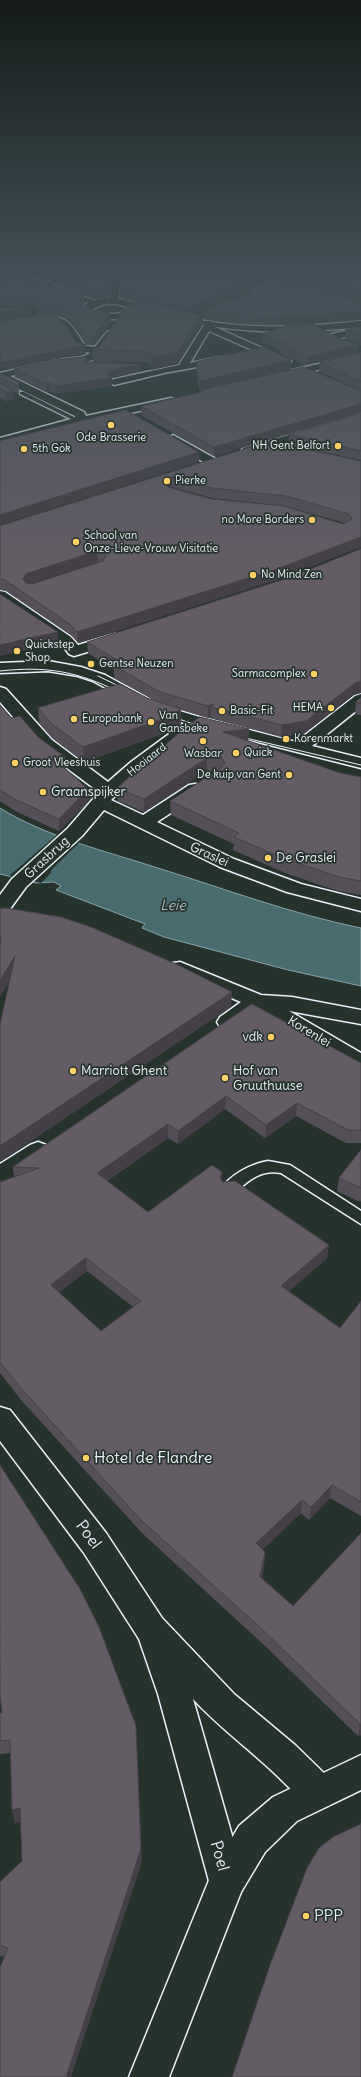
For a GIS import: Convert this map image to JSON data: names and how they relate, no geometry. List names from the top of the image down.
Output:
{
  "streets": {
    "street": [
      "Hooiaard",
      "Graslei",
      "Grasbrug",
      "Korenlei",
      "Poel"
    ]
  },
  "crossings": [
    ["Hooiaard", "Graslei"],
    ["Hooiaard", "Grasbrug"],
    ["Graslei", "Grasbrug"]
  ],
  "water": ["Leie"],
  "places": [
    "Ode Brasserie",
    "NH Gent Belfort",
    "5th Gök",
    "Pierke",
    "no More Borders",
    "School van Onze-Lieve-Vrouw Visitatie",
    "No Mind Zen",
    "Quickstep Shop",
    "Gentse Neuzen",
    "Sarmacomplex",
    "HEMA",
    "Basic-Fit",
    "Europabank",
    "Van Gansbeke",
    "Korenmarkt",
    "Wasbar",
    "Quick",
    "Groot Vleeshuis",
    "De kuip van Gent",
    "Graanspijker",
    "De Graslei",
    "vdk",
    "Marriott Ghent",
    "Hof van Gruuthuuse",
    "Hotel de Flandre",
    "PPP"
  ]
}
